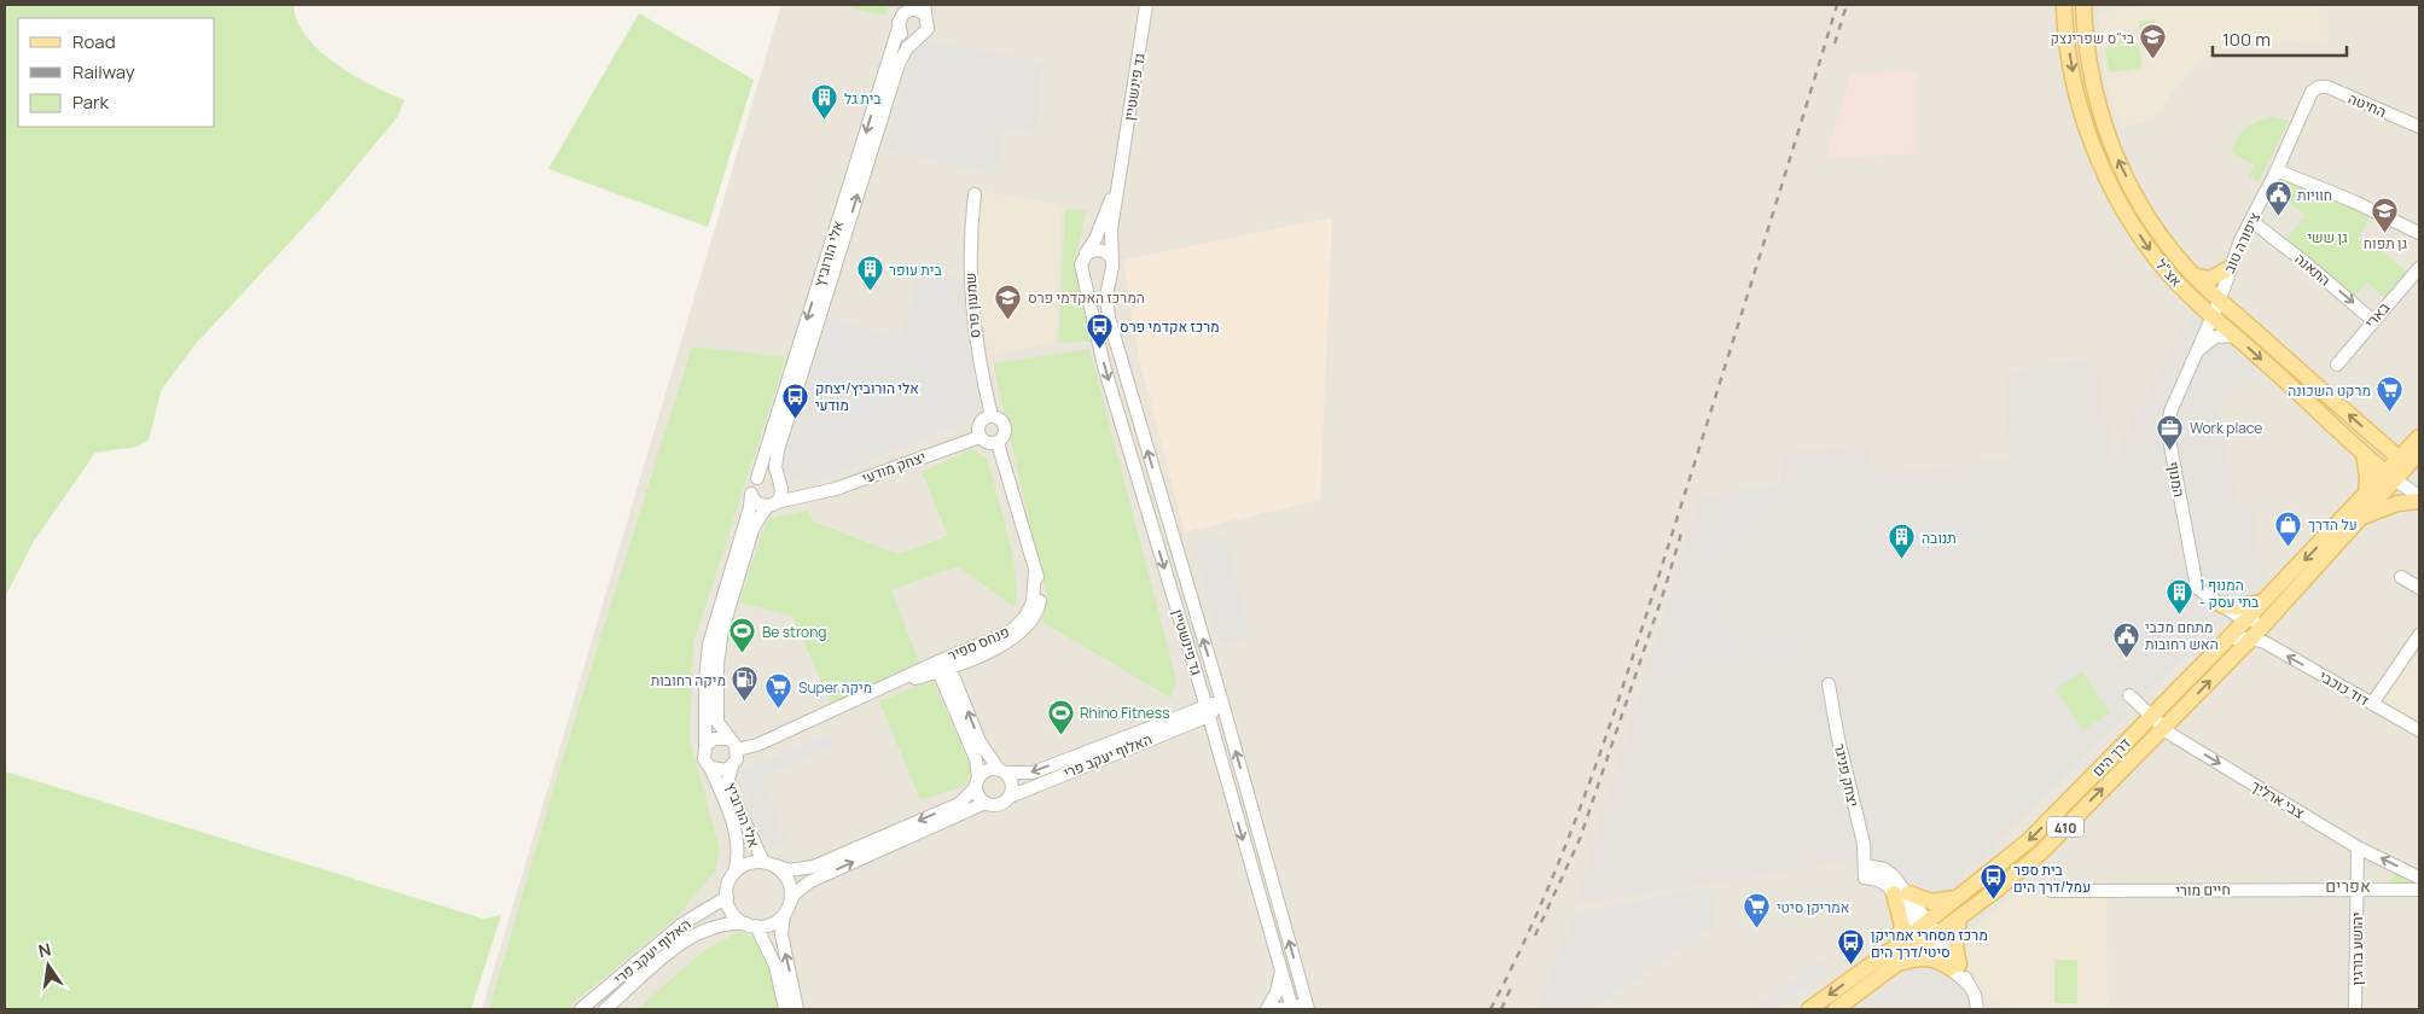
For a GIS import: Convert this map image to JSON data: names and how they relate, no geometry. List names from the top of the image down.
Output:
{
  "streets": {
    "main road": ["אצ\"ל", "דרך הים", "410"],
    "street": [
      "גד פינשטיין",
      "החיטה",
      "ציפורה טוב",
      "אלי הורוביץ",
      "התאנה",
      "שמעון פרס",
      "בארי",
      "יצחק מודעי",
      "המנוף",
      "פנחס ספיר",
      "דוד כוכבי",
      "האלוף יעקב פרי",
      "יצחק פניגר",
      "צבי ארליך",
      "חיים מורי",
      "יהושע בורגין"
    ]
  },
  "crossings": [
    ["גד פינשטיין", "האלוף יעקב פרי"],
    ["החיטה", "ציפורה טוב"],
    ["ציפורה טוב", "התאנה"],
    ["ציפורה טוב", "אצ\"ל"],
    ["ציפורה טוב", "המנוף"],
    ["אלי הורוביץ", "יצחק מודעי"],
    ["אלי הורוביץ", "פנחס ספיר"],
    ["אלי הורוביץ", "האלוף יעקב פרי"],
    ["התאנה", "בארי"],
    ["אצ\"ל", "המנוף"],
    ["אצ\"ל", "דרך הים"],
    ["אצ\"ל", "410"],
    ["שמעון פרס", "יצחק מודעי"],
    ["שמעון פרס", "פנחס ספיר"],
    ["יצחק מודעי", "פנחס ספיר"],
    ["המנוף", "דרך הים"],
    ["דוד כוכבי", "דרך הים"],
    ["דרך הים", "יצחק פניגר"],
    ["דרך הים", "צבי ארליך"],
    ["דרך הים", "410"],
    ["חיים מורי", "יהושע בורגין"]
  ],
  "one_way": ["דוד כוכבי"],
  "districts": ["אפרים"],
  "parks": ["גן ששי"],
  "places": {
    "school or university": ["בי\"ס שפרינצק", "גן תפוח", "המרכז האקדמי פרס"],
    "building": [
      "בית גל",
      "בית עופר",
      "תנובה",
      "המנוף 1 - בתי עסק"
    ],
    "public building": ["חוויות", "מתחם מכבי האש רחובות"],
    "bus stop": [
      "מרכז אקדמי פרס",
      "אלי הורוביץ/יצחק מודעי",
      "בית ספר עמל/דרך הים",
      "מרכז מסחרי אמריקן סיטי/דרך הים"
    ],
    "supermarket": ["מרקט השכונה", "Super מיקה", "אמריקן סיטי"],
    "office": ["Work place"],
    "shop": ["על הדרך"],
    "sports": ["Be strong", "Rhino Fitness"],
    "fuel station": ["מיקה רחובות"]
  },
  "legend": ["Road", "Railway", "Park"],
  "scale_bar": "100 m",
  "north": "top"
}
